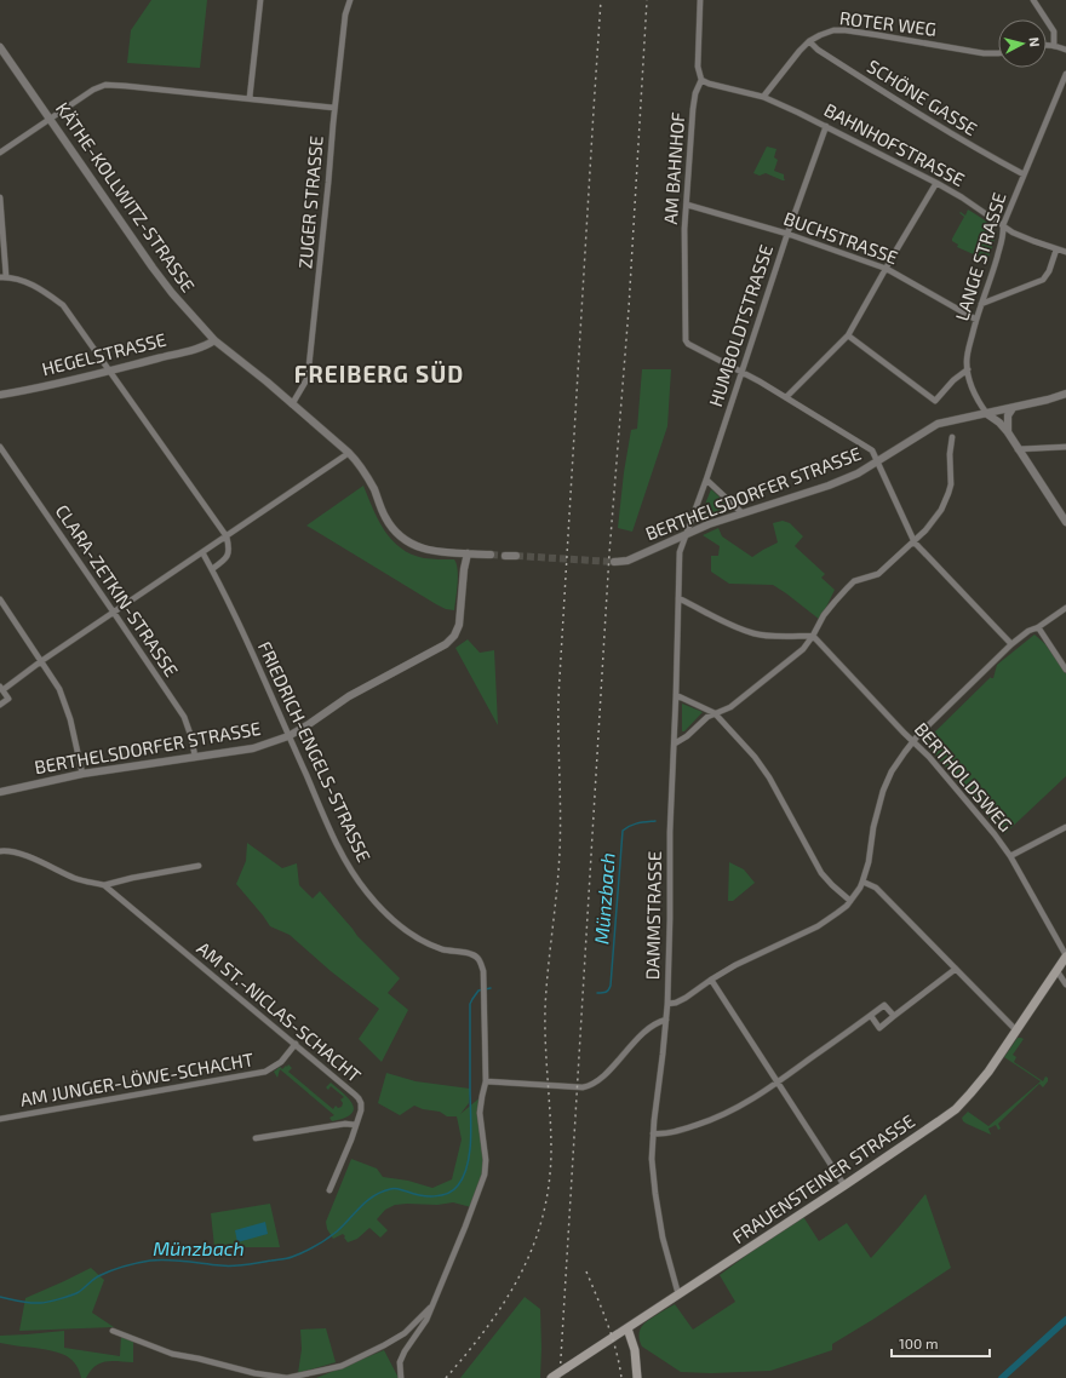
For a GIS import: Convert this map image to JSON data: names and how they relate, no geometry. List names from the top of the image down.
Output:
{
  "streets": {
    "main road": ["FRAUENSTEINER STRASSE"],
    "street": [
      "ROTER WEG",
      "SCHÖNE GASSE",
      "BAHNHOFSTRASSE",
      "AM BAHNHOF",
      "KÄTHE-KOLLWITZ-STRASSE",
      "ZUGER STRASSE",
      "BUCHSTRASSE",
      "LANGE STRASSE",
      "HUMBOLDTSTRASSE",
      "HEGELSTRASSE",
      "BERTHELSDORFER STRASSE",
      "CLARA-ZETKIN-STRASSE",
      "FRIEDRICH-ENGELS-STRASSE",
      "BERTHOLDSWEG",
      "DAMMSTRASSE",
      "AM ST.-NICLAS-SCHACHT",
      "AM JUNGER-LÖWE-SCHACHT"
    ]
  },
  "crossings": [
    ["ROTER WEG", "SCHÖNE GASSE"],
    ["ROTER WEG", "BAHNHOFSTRASSE"],
    ["SCHÖNE GASSE", "LANGE STRASSE"],
    ["BAHNHOFSTRASSE", "AM BAHNHOF"],
    ["BAHNHOFSTRASSE", "LANGE STRASSE"],
    ["BAHNHOFSTRASSE", "HUMBOLDTSTRASSE"],
    ["AM BAHNHOF", "BUCHSTRASSE"],
    ["AM BAHNHOF", "HUMBOLDTSTRASSE"],
    ["KÄTHE-KOLLWITZ-STRASSE", "ZUGER STRASSE"],
    ["KÄTHE-KOLLWITZ-STRASSE", "HEGELSTRASSE"],
    ["KÄTHE-KOLLWITZ-STRASSE", "BERTHELSDORFER STRASSE"],
    ["BUCHSTRASSE", "LANGE STRASSE"],
    ["BUCHSTRASSE", "HUMBOLDTSTRASSE"],
    ["LANGE STRASSE", "BERTHELSDORFER STRASSE"],
    ["HUMBOLDTSTRASSE", "BERTHELSDORFER STRASSE"],
    ["HUMBOLDTSTRASSE", "DAMMSTRASSE"],
    ["BERTHELSDORFER STRASSE", "CLARA-ZETKIN-STRASSE"],
    ["BERTHELSDORFER STRASSE", "FRIEDRICH-ENGELS-STRASSE"],
    ["BERTHELSDORFER STRASSE", "DAMMSTRASSE"],
    ["BERTHOLDSWEG", "FRAUENSTEINER STRASSE"],
    ["DAMMSTRASSE", "FRAUENSTEINER STRASSE"],
    ["AM ST.-NICLAS-SCHACHT", "AM JUNGER-LÖWE-SCHACHT"]
  ],
  "districts": ["FREIBERG SÜD"],
  "water": ["Münzbach"],
  "scale_bar": "100 m",
  "north": "right"
}
